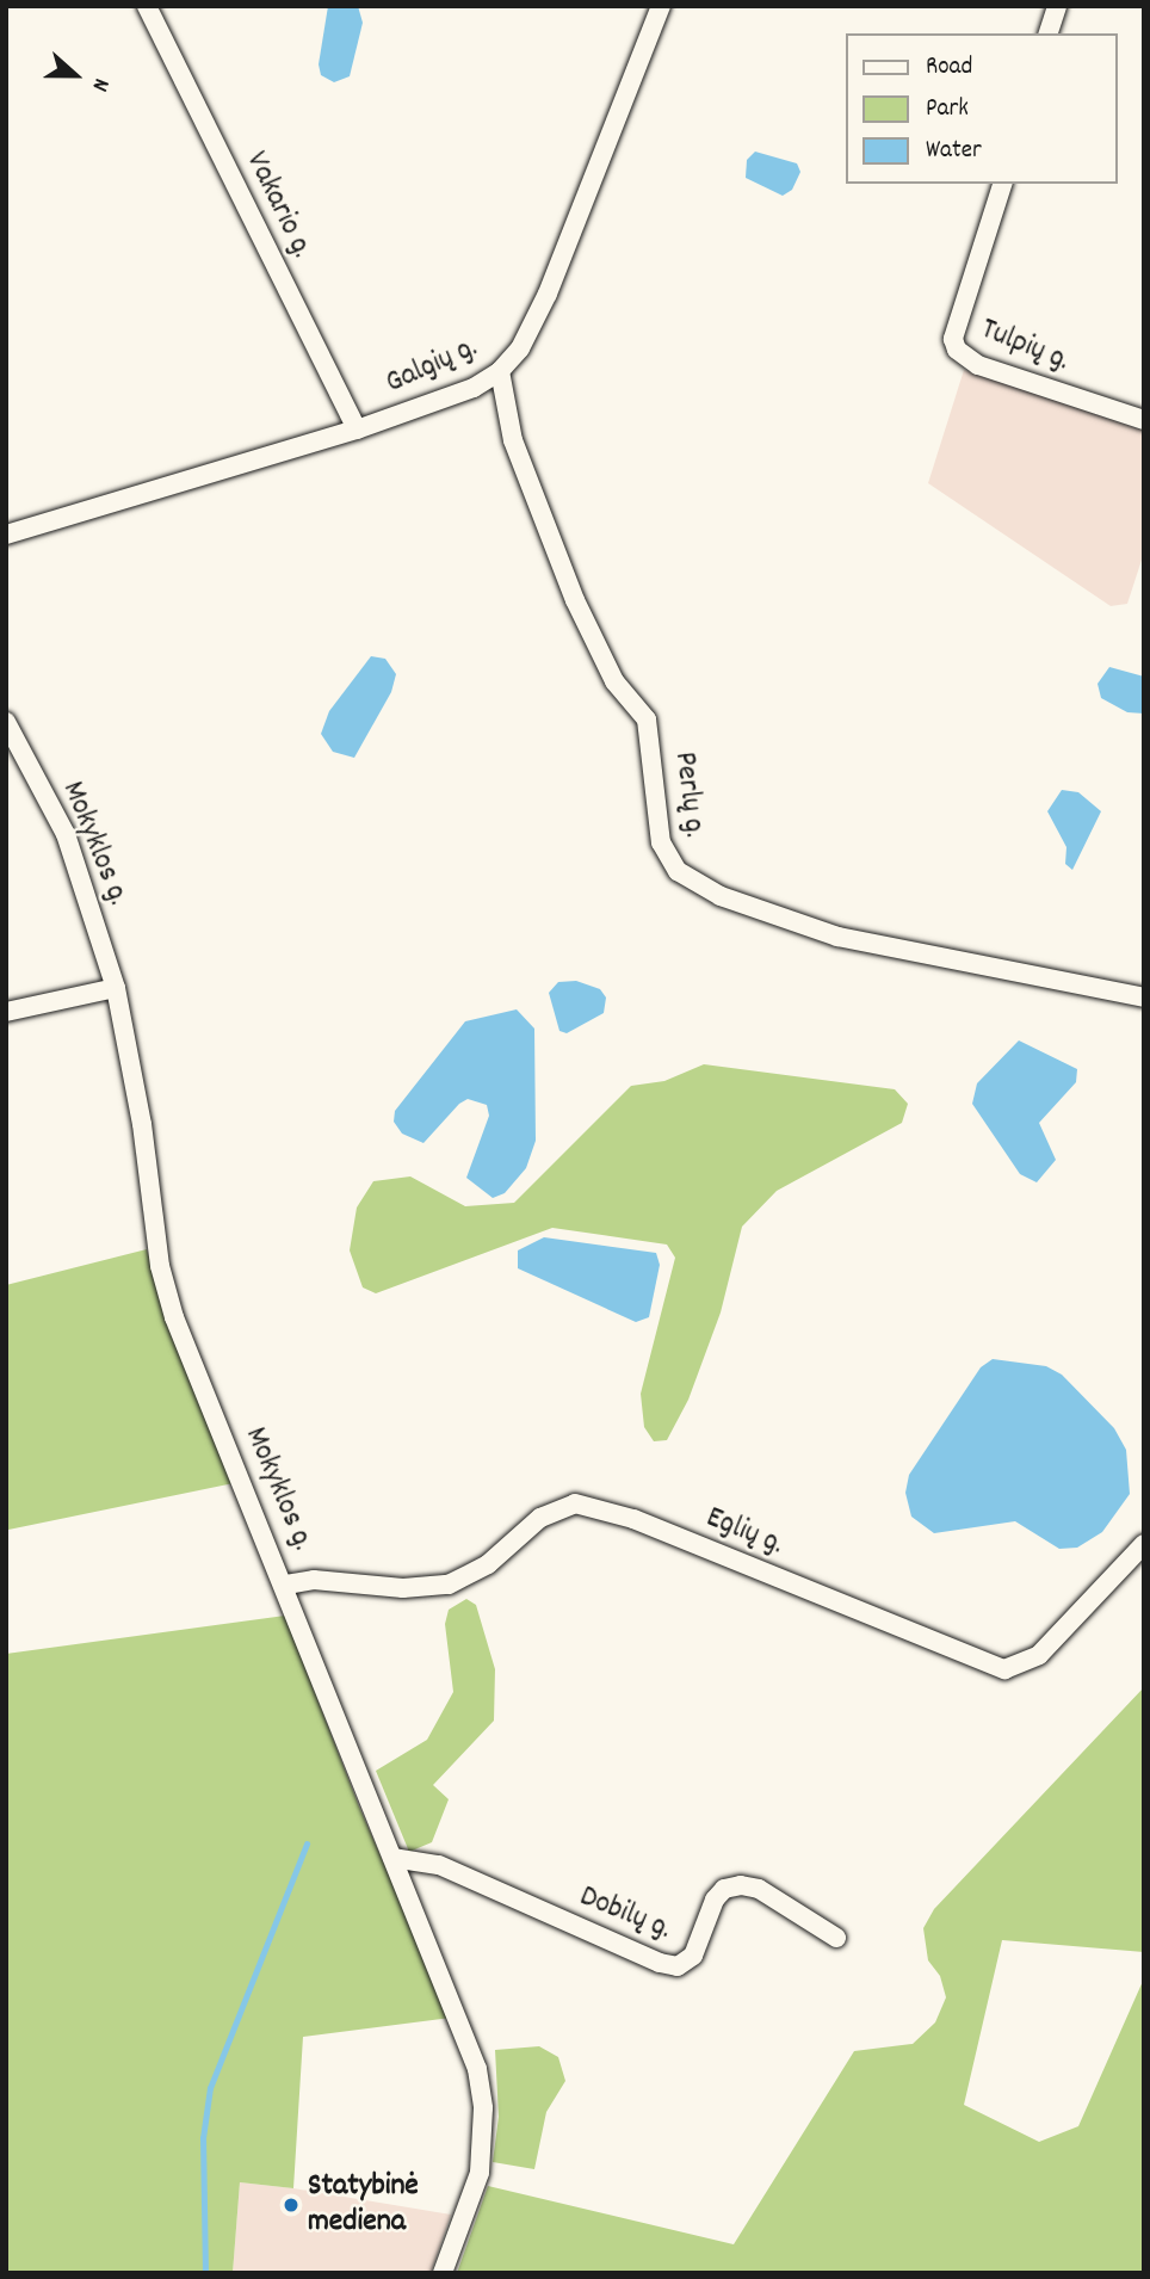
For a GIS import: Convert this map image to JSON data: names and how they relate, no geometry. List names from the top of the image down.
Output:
{
  "streets": {
    "street": [
      "Vakario g.",
      "Tulpių g.",
      "Galgių g.",
      "Perlų g.",
      "Mokyklos g.",
      "Eglių g.",
      "Dobilų g."
    ]
  },
  "crossings": [
    ["Vakario g.", "Galgių g."],
    ["Galgių g.", "Perlų g."],
    ["Mokyklos g.", "Eglių g."],
    ["Mokyklos g.", "Dobilų g."]
  ],
  "places": ["Statybinė mediena"],
  "legend": ["Road", "Park", "Water"],
  "north": "right"
}
